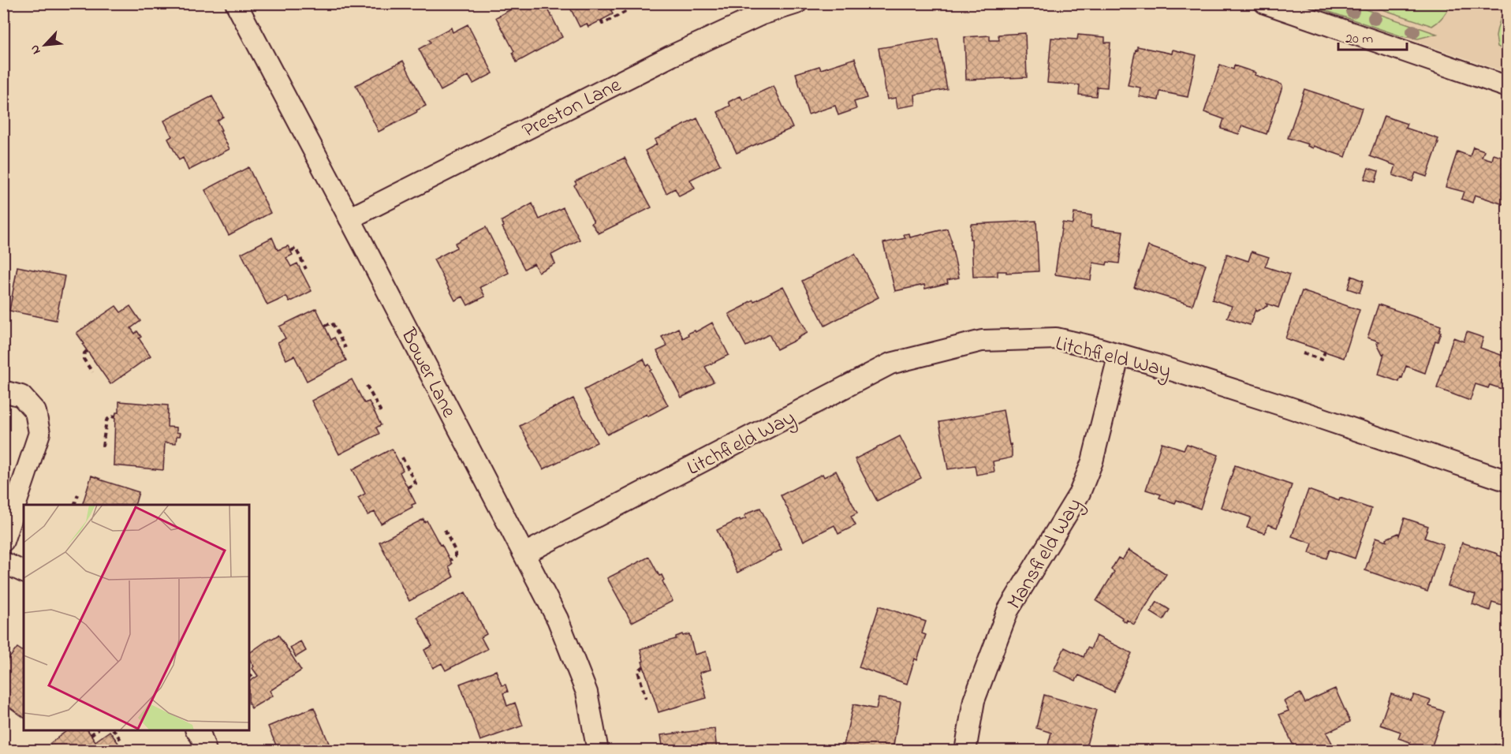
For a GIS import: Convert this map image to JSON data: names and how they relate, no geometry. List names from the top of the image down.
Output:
{
  "streets": {
    "street": [
      "Preston Lane",
      "Litchfield Way",
      "Bower Lane",
      "Mansfield Way"
    ]
  },
  "crossings": [
    ["Preston Lane", "Bower Lane"],
    ["Litchfield Way", "Bower Lane"],
    ["Litchfield Way", "Mansfield Way"]
  ],
  "scale_bar": "20 m",
  "north": "bottom left"
}
